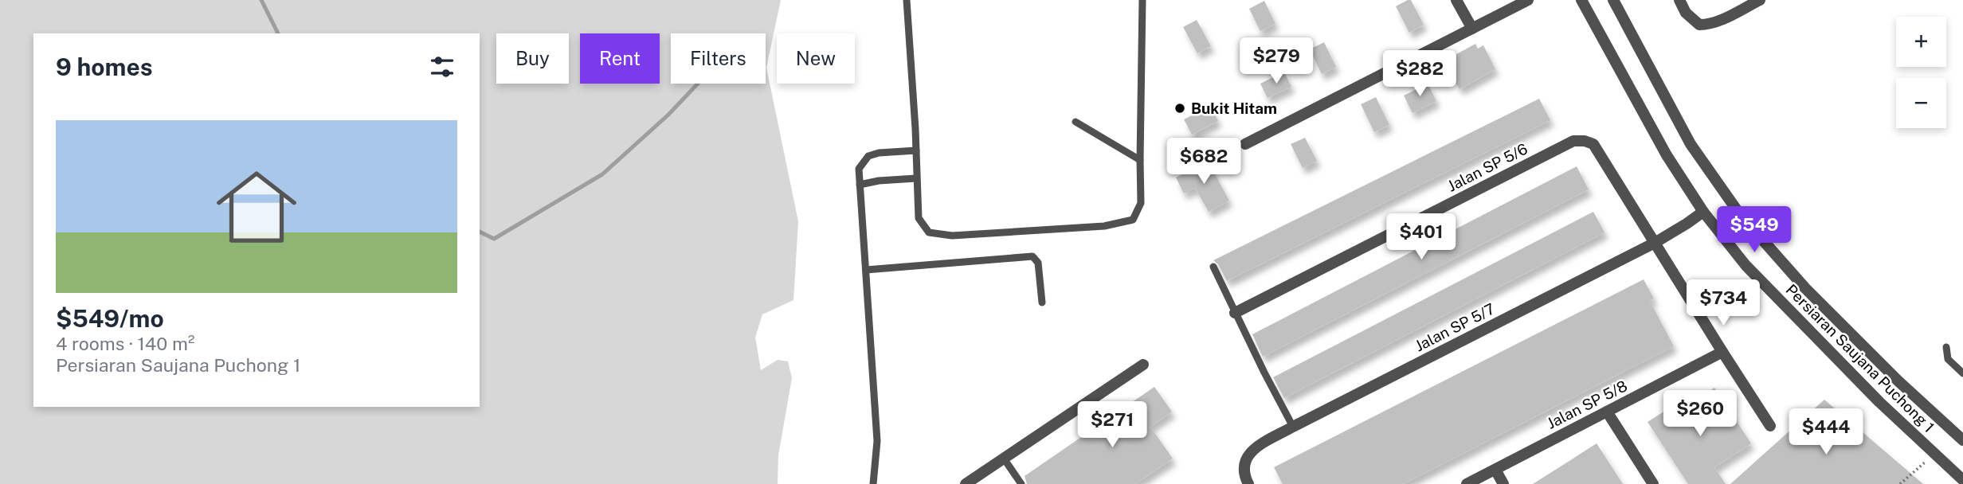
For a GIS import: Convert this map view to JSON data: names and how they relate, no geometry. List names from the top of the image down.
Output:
{
  "streets": {
    "street": [
      "Jalan SP 5/6",
      "Jalan SP 5/7",
      "Persiaran Saujana Puchong 1",
      "Jalan SP 5/8"
    ]
  },
  "crossings": [
    ["Jalan SP 5/6", "Jalan SP 5/7"],
    ["Jalan SP 5/6", "Jalan SP 5/8"],
    ["Jalan SP 5/7", "Persiaran Saujana Puchong 1"]
  ],
  "places": ["Bukit Hitam"],
  "page": {
    "map_buttons": ["+", "−"],
    "chip": [
      "Buy",
      "Rent",
      "Filters",
      "New"
    ],
    "heading": "9 homes",
    "price": [
      "$279",
      "$282",
      "$682",
      "$549",
      "$401",
      "$734",
      "$260",
      "$271",
      "$444"
    ],
    "list": [
      {
        "name": "$549/mo",
        "note": "4 rooms · 140 m² · Persiaran Saujana Puchong 1"
      }
    ]
  }
}
